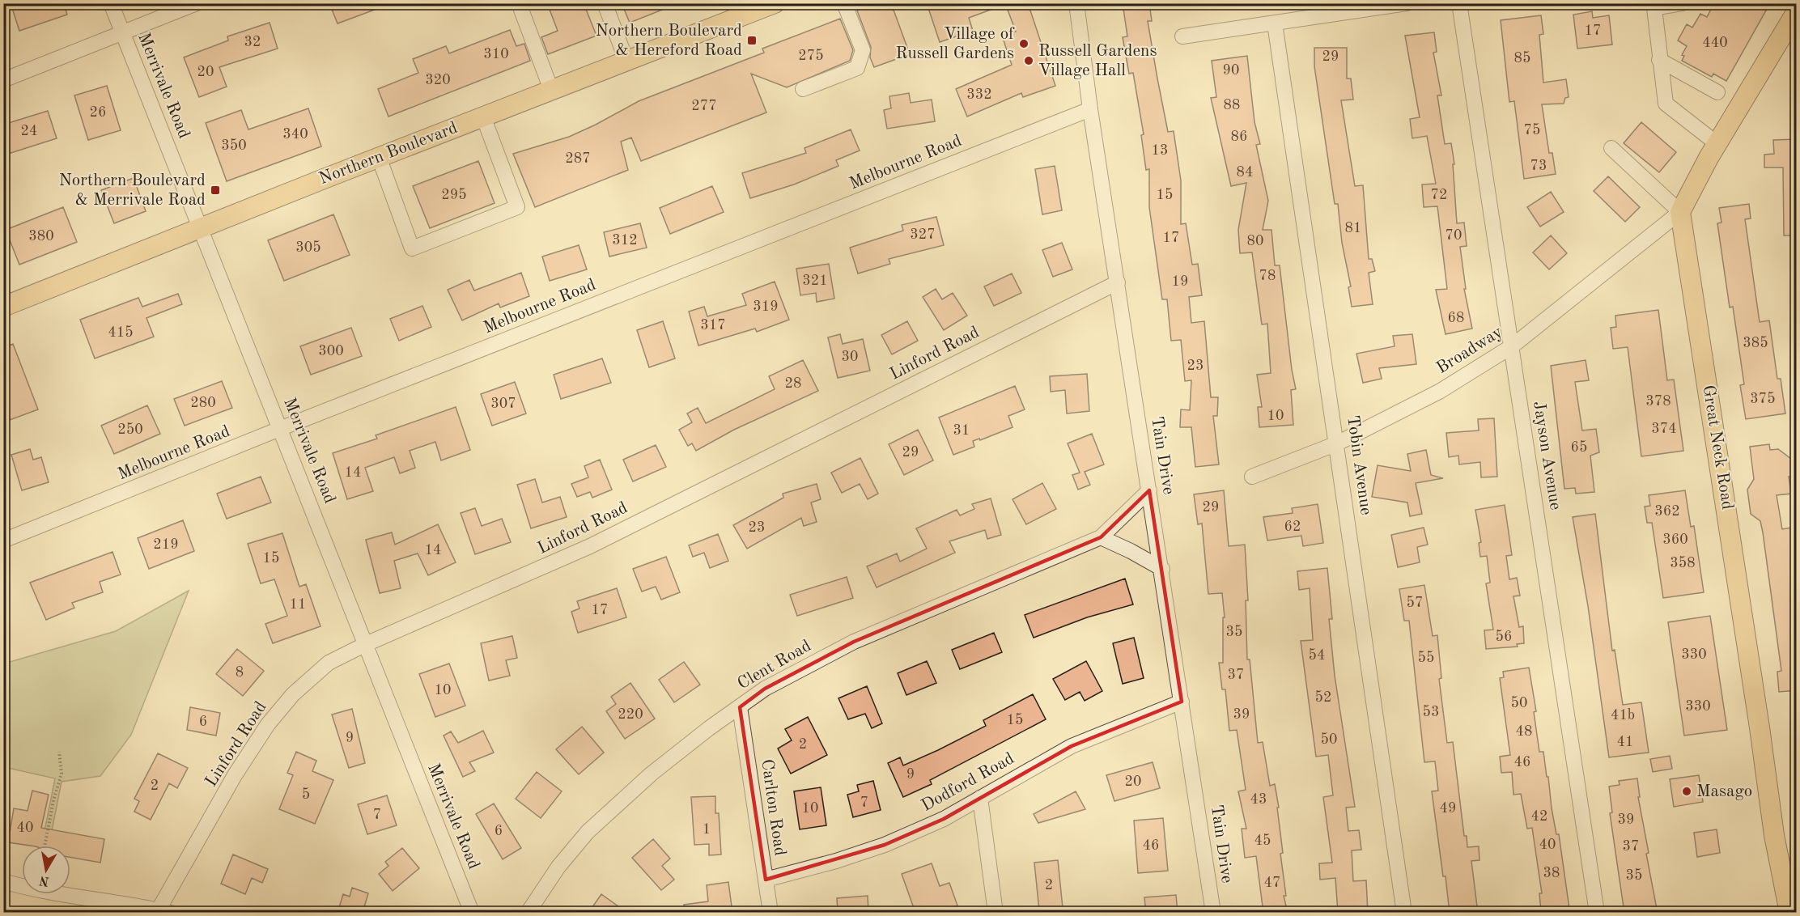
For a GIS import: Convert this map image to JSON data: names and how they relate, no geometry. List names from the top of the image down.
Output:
{
  "streets": {
    "main road": ["Northern Boulevard", "Great Neck Road"],
    "street": [
      "Merrivale Road",
      "Melbourne Road",
      "Broadway",
      "Linford Road",
      "Tain Drive",
      "Jayson Avenue",
      "Tobin Avenue",
      "Clent Road",
      "Dodford Road",
      "Carlton Road"
    ]
  },
  "crossings": [
    ["Merrivale Road", "Northern Boulevard"],
    ["Merrivale Road", "Melbourne Road"],
    ["Merrivale Road", "Linford Road"],
    ["Melbourne Road", "Tain Drive"],
    ["Broadway", "Great Neck Road"],
    ["Broadway", "Jayson Avenue"],
    ["Broadway", "Tobin Avenue"],
    ["Linford Road", "Tain Drive"],
    ["Tain Drive", "Clent Road"],
    ["Tain Drive", "Dodford Road"],
    ["Clent Road", "Carlton Road"],
    ["Dodford Road", "Carlton Road"]
  ],
  "places": {
    "transit": ["Northern Boulevard & Hereford Road", "Northern Boulevard & Merrivale Road"],
    "other": ["Village of Russell Gardens", "Russell Gardens Village Hall", "Masago"]
  },
  "house_numbers": [
    "17",
    "32",
    "440",
    "310",
    "275",
    "29",
    "85",
    "90",
    "20",
    "320",
    "332",
    "88",
    "277",
    "26",
    "75",
    "24",
    "340",
    "86",
    "350",
    "13",
    "287",
    "73",
    "84",
    "295",
    "15",
    "72",
    "81",
    "327",
    "70",
    "380",
    "17",
    "312",
    "80",
    "305",
    "78",
    "321",
    "19",
    "319",
    "68",
    "317",
    "415",
    "385",
    "300",
    "30",
    "23",
    "28",
    "375",
    "378",
    "280",
    "307",
    "10",
    "374",
    "250",
    "31",
    "65",
    "29",
    "14",
    "29",
    "362",
    "62",
    "23",
    "360",
    "219",
    "14",
    "15",
    "358",
    "57",
    "11",
    "17",
    "35",
    "56",
    "330",
    "54",
    "55",
    "8",
    "37",
    "10",
    "52",
    "50",
    "330",
    "53",
    "220",
    "39",
    "41b",
    "15",
    "6",
    "48",
    "9",
    "50",
    "41",
    "2",
    "46",
    "9",
    "20",
    "2",
    "5",
    "43",
    "7",
    "10",
    "49",
    "7",
    "42",
    "39",
    "40",
    "1",
    "6",
    "45",
    "40",
    "46",
    "37",
    "38",
    "35",
    "47",
    "2"
  ],
  "north": "bottom"
}
